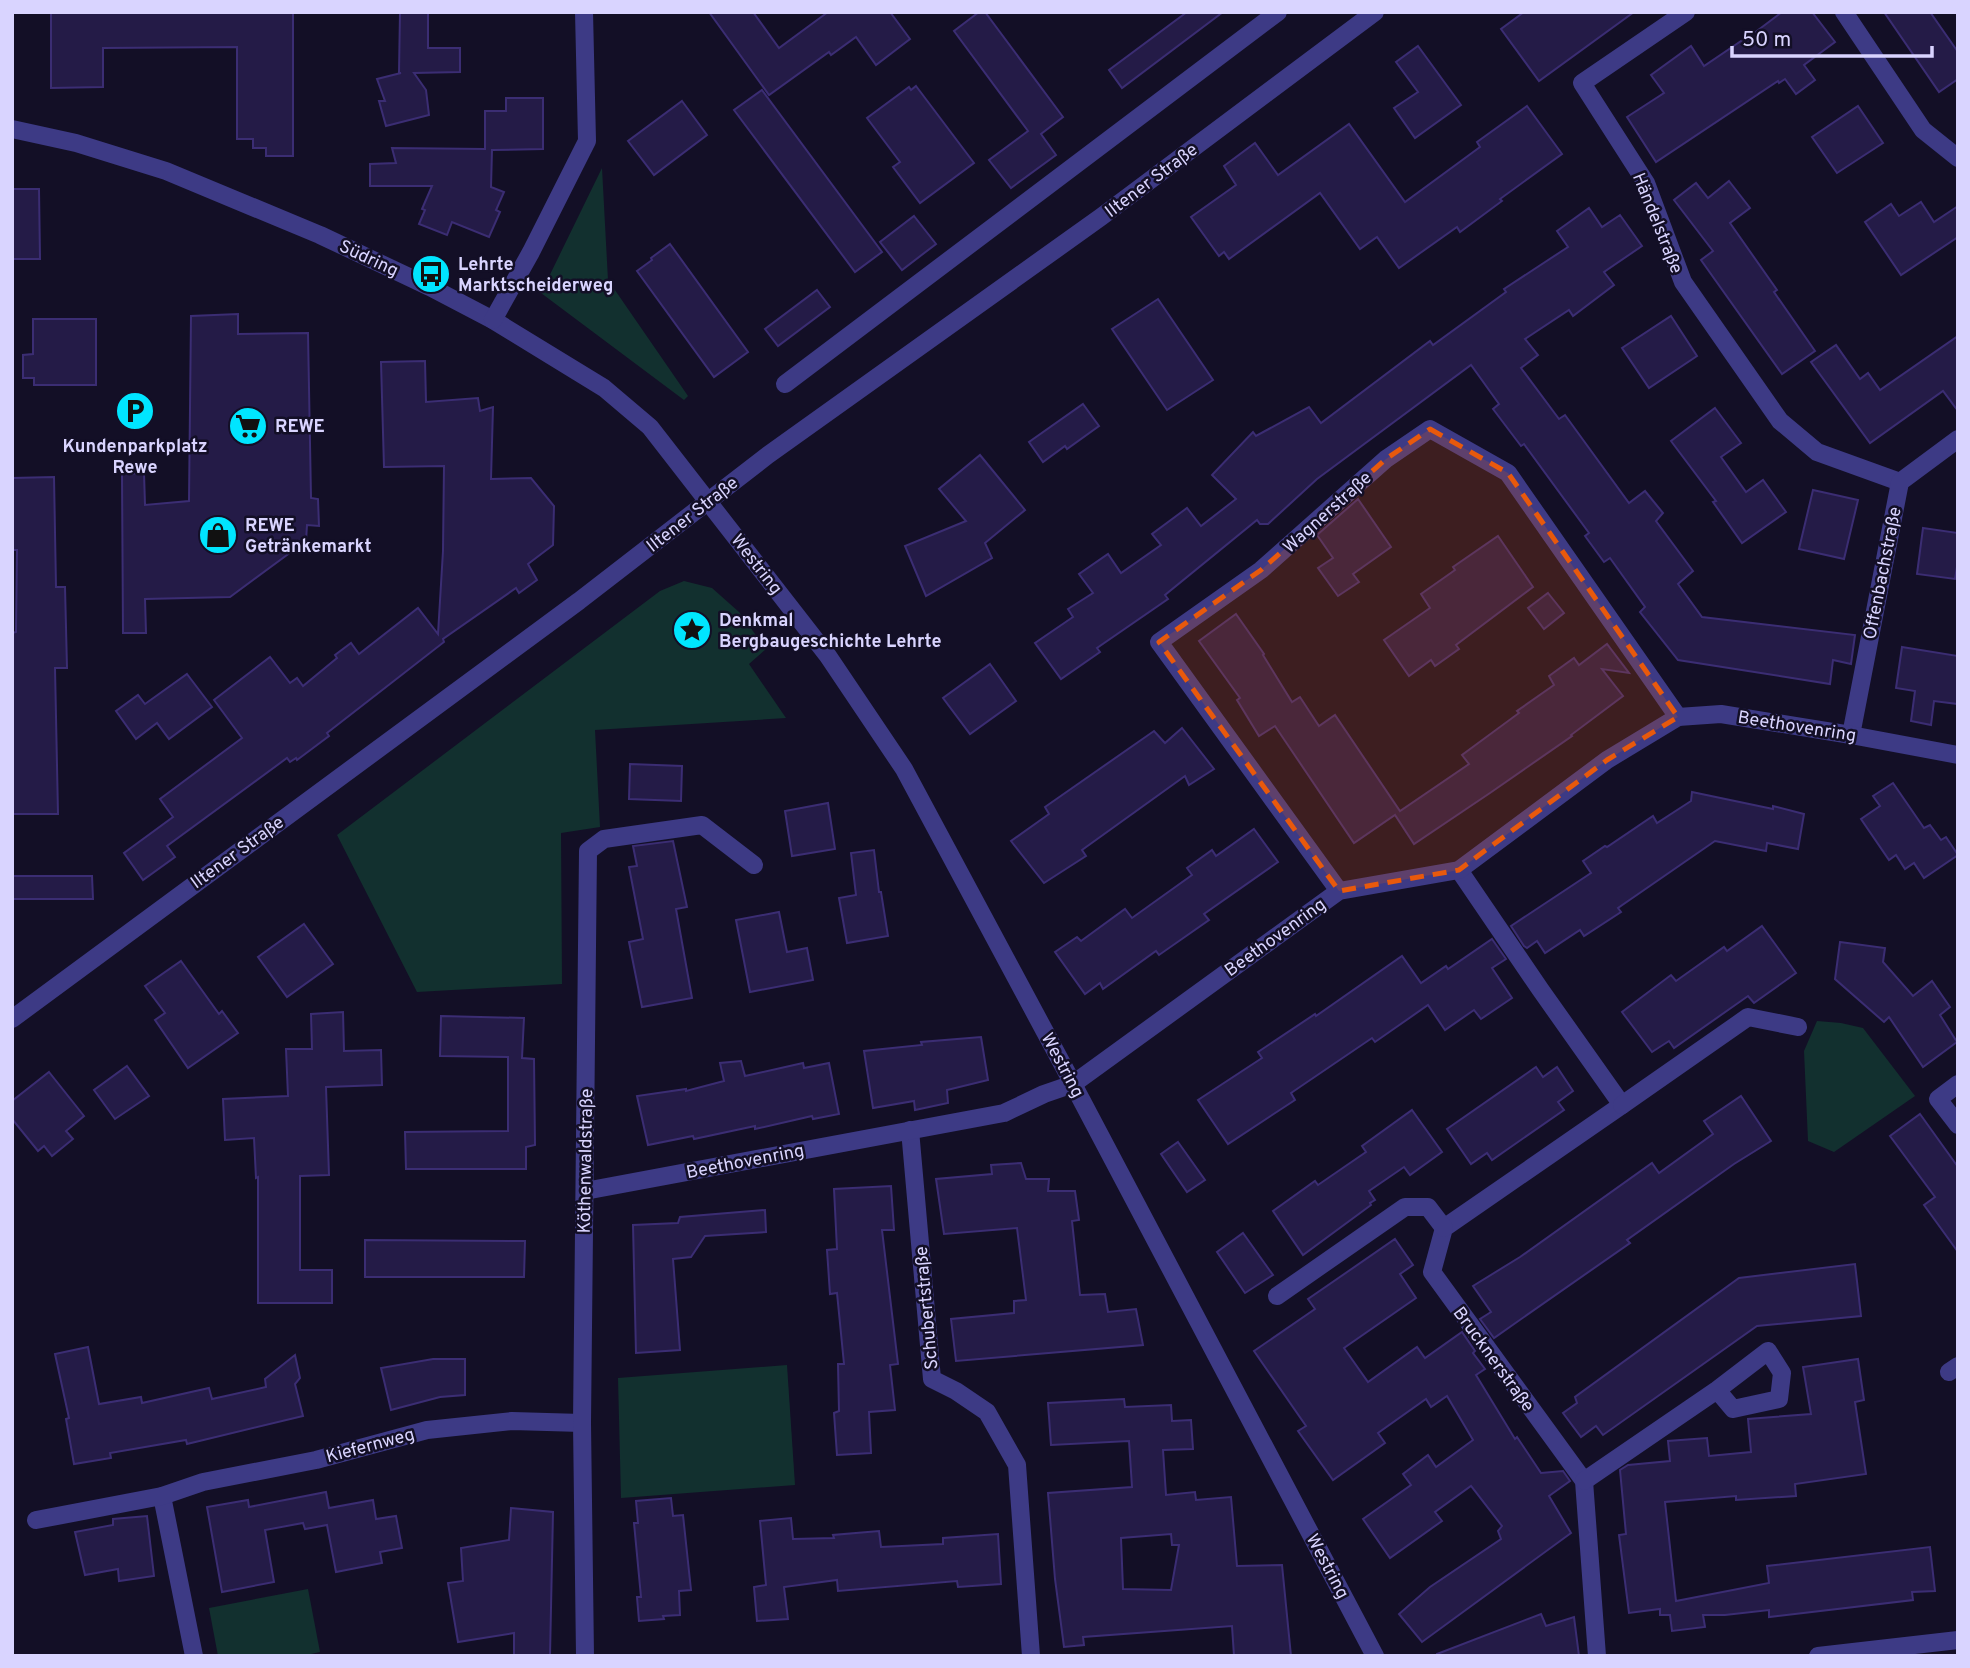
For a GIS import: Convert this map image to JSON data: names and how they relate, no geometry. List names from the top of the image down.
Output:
{
  "streets": {
    "street": [
      "Iltener Straße",
      "Händelstraße",
      "Südring",
      "Wagnerstraße",
      "Westring",
      "Offenbachstraße",
      "Beethovenring",
      "Köthenwaldstraße",
      "Schubertstraße",
      "Brucknerstraße",
      "Kiefernweg"
    ]
  },
  "crossings": [
    ["Iltener Straße", "Südring"],
    ["Iltener Straße", "Westring"],
    ["Händelstraße", "Offenbachstraße"],
    ["Südring", "Westring"],
    ["Wagnerstraße", "Beethovenring"],
    ["Westring", "Beethovenring"],
    ["Offenbachstraße", "Beethovenring"],
    ["Beethovenring", "Köthenwaldstraße"],
    ["Beethovenring", "Schubertstraße"],
    ["Köthenwaldstraße", "Kiefernweg"]
  ],
  "places": {
    "bus stop": ["Lehrte Marktscheiderweg"],
    "parking": ["Kundenparkplatz Rewe"],
    "supermarket": ["REWE"],
    "shop": ["REWE Getränkemarkt"],
    "place": ["Denkmal Bergbaugeschichte Lehrte"]
  },
  "scale_bar": "50 m"
}
